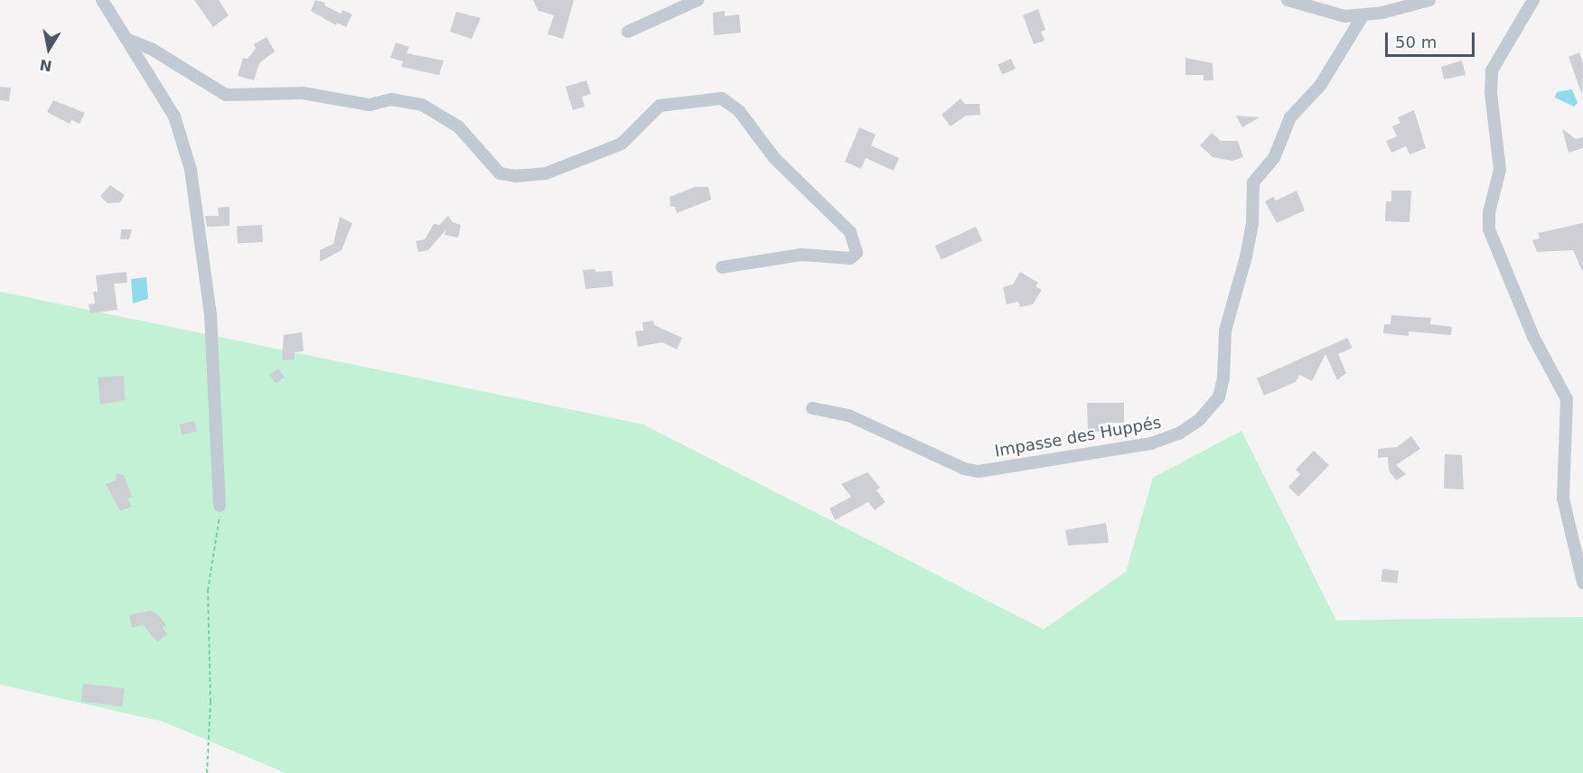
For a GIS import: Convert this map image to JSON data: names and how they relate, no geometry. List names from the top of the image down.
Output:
{
  "streets": {
    "street": ["Impasse des Huppés"]
  },
  "scale_bar": "50 m",
  "north": "bottom"
}
